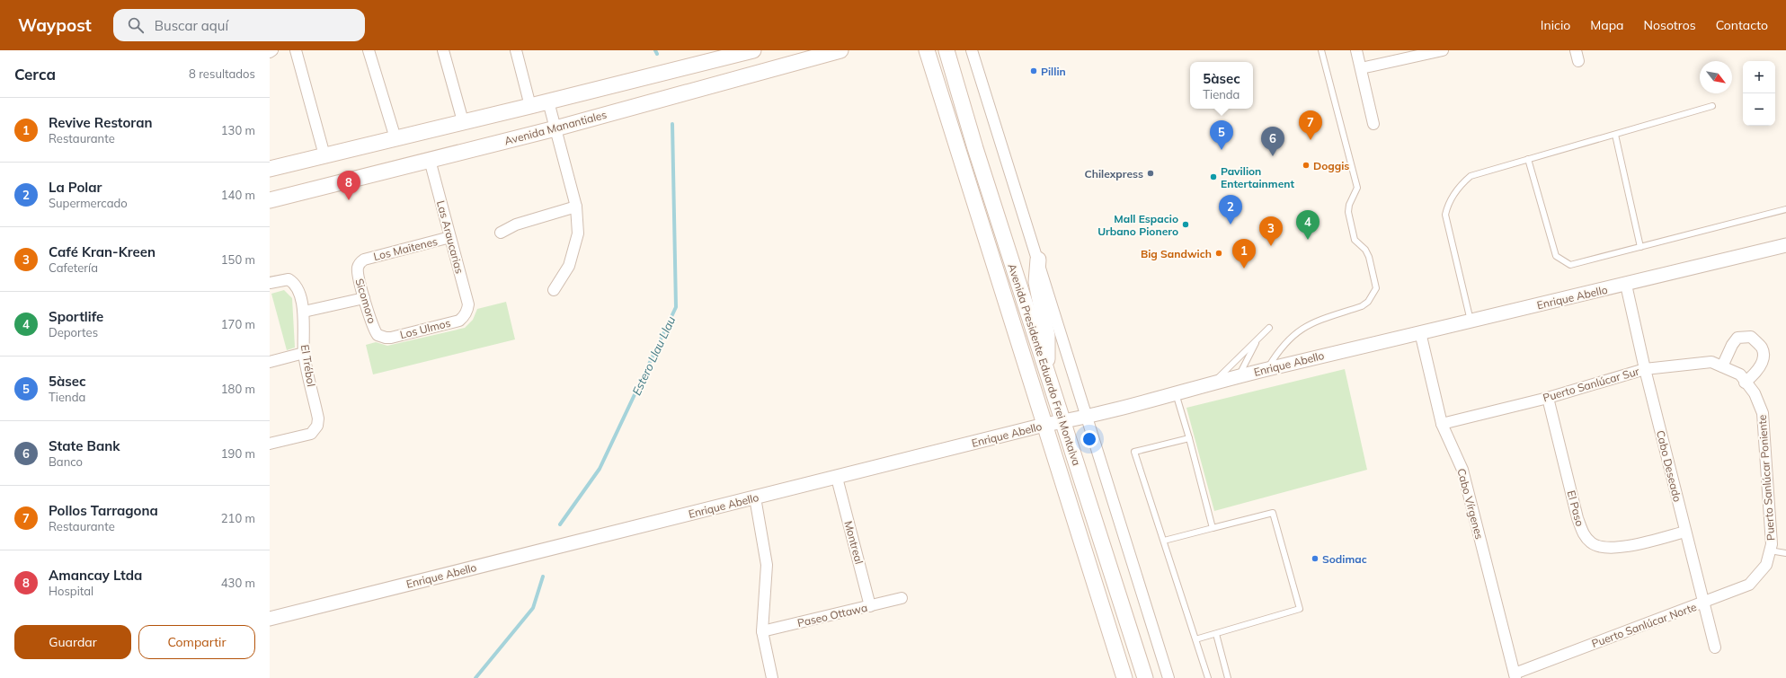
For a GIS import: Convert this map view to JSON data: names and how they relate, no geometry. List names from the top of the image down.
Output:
{
  "streets": {
    "main road": ["Avenida Manantiales", "Avenida Presidente Eduardo Frei Montalva"],
    "street": [
      "Las Araucarias",
      "Los Maitenes",
      "Enrique Abello",
      "Sicomoro",
      "Los Ulmos",
      "El Trébol",
      "Puerto Sanlúcar Sur",
      "Cabo Deseado",
      "Puerto Sanlúcar Poniente",
      "Cabo Vírgenes",
      "El Paso",
      "Montreal",
      "Paseo Ottawa",
      "Puerto Sanlúcar Norte"
    ]
  },
  "crossings": [
    ["Avenida Manantiales", "Las Araucarias"],
    ["Las Araucarias", "Los Maitenes"],
    ["Las Araucarias", "Los Ulmos"],
    ["Los Maitenes", "Sicomoro"],
    ["Enrique Abello", "Avenida Presidente Eduardo Frei Montalva"],
    ["Enrique Abello", "Cabo Deseado"],
    ["Enrique Abello", "Cabo Vírgenes"],
    ["Enrique Abello", "Montreal"],
    ["Sicomoro", "Los Ulmos"],
    ["Puerto Sanlúcar Sur", "Cabo Deseado"],
    ["Puerto Sanlúcar Sur", "Puerto Sanlúcar Poniente"],
    ["Puerto Sanlúcar Sur", "Cabo Vírgenes"],
    ["Puerto Sanlúcar Sur", "El Paso"],
    ["Cabo Deseado", "El Paso"],
    ["Cabo Deseado", "Puerto Sanlúcar Norte"],
    ["Puerto Sanlúcar Poniente", "Puerto Sanlúcar Norte"],
    ["Cabo Vírgenes", "Puerto Sanlúcar Norte"],
    ["Montreal", "Paseo Ottawa"]
  ],
  "water": ["Estero Llau Llau"],
  "places": [
    "Pillin",
    "Doggis",
    "Chilexpress",
    "Pavilion Entertainment",
    "Mall Espacio Urbano Pionero",
    "Big Sandwich",
    "Sodimac"
  ],
  "north": "bottom right",
  "page": {
    "header": "Waypost",
    "search": "Buscar aquí",
    "nav": [
      "Inicio",
      "Mapa",
      "Nosotros",
      "Contacto"
    ],
    "heading": ["Cerca", "8 resultados"],
    "map_buttons": ["+", "−"],
    "popup": ["5àsec", "Tienda"],
    "list": [
      {
        "mark": "1",
        "name": "Revive Restoran",
        "note": "Restaurante",
        "value": "130 m"
      },
      {
        "mark": "2",
        "name": "La Polar",
        "note": "Supermercado",
        "value": "140 m"
      },
      {
        "mark": "3",
        "name": "Café Kran-Kreen",
        "note": "Cafetería",
        "value": "150 m"
      },
      {
        "mark": "4",
        "name": "Sportlife",
        "note": "Deportes",
        "value": "170 m"
      },
      {
        "mark": "5",
        "name": "5àsec",
        "note": "Tienda",
        "value": "180 m"
      },
      {
        "mark": "6",
        "name": "State Bank",
        "note": "Banco",
        "value": "190 m"
      },
      {
        "mark": "7",
        "name": "Pollos Tarragona",
        "note": "Restaurante",
        "value": "210 m"
      },
      {
        "mark": "8",
        "name": "Amancay Ltda",
        "note": "Hospital",
        "value": "430 m"
      }
    ],
    "pins": [
      "7",
      "5",
      "6",
      "8",
      "2",
      "4",
      "3",
      "1"
    ],
    "buttons": ["Guardar", "Compartir"]
  }
}
